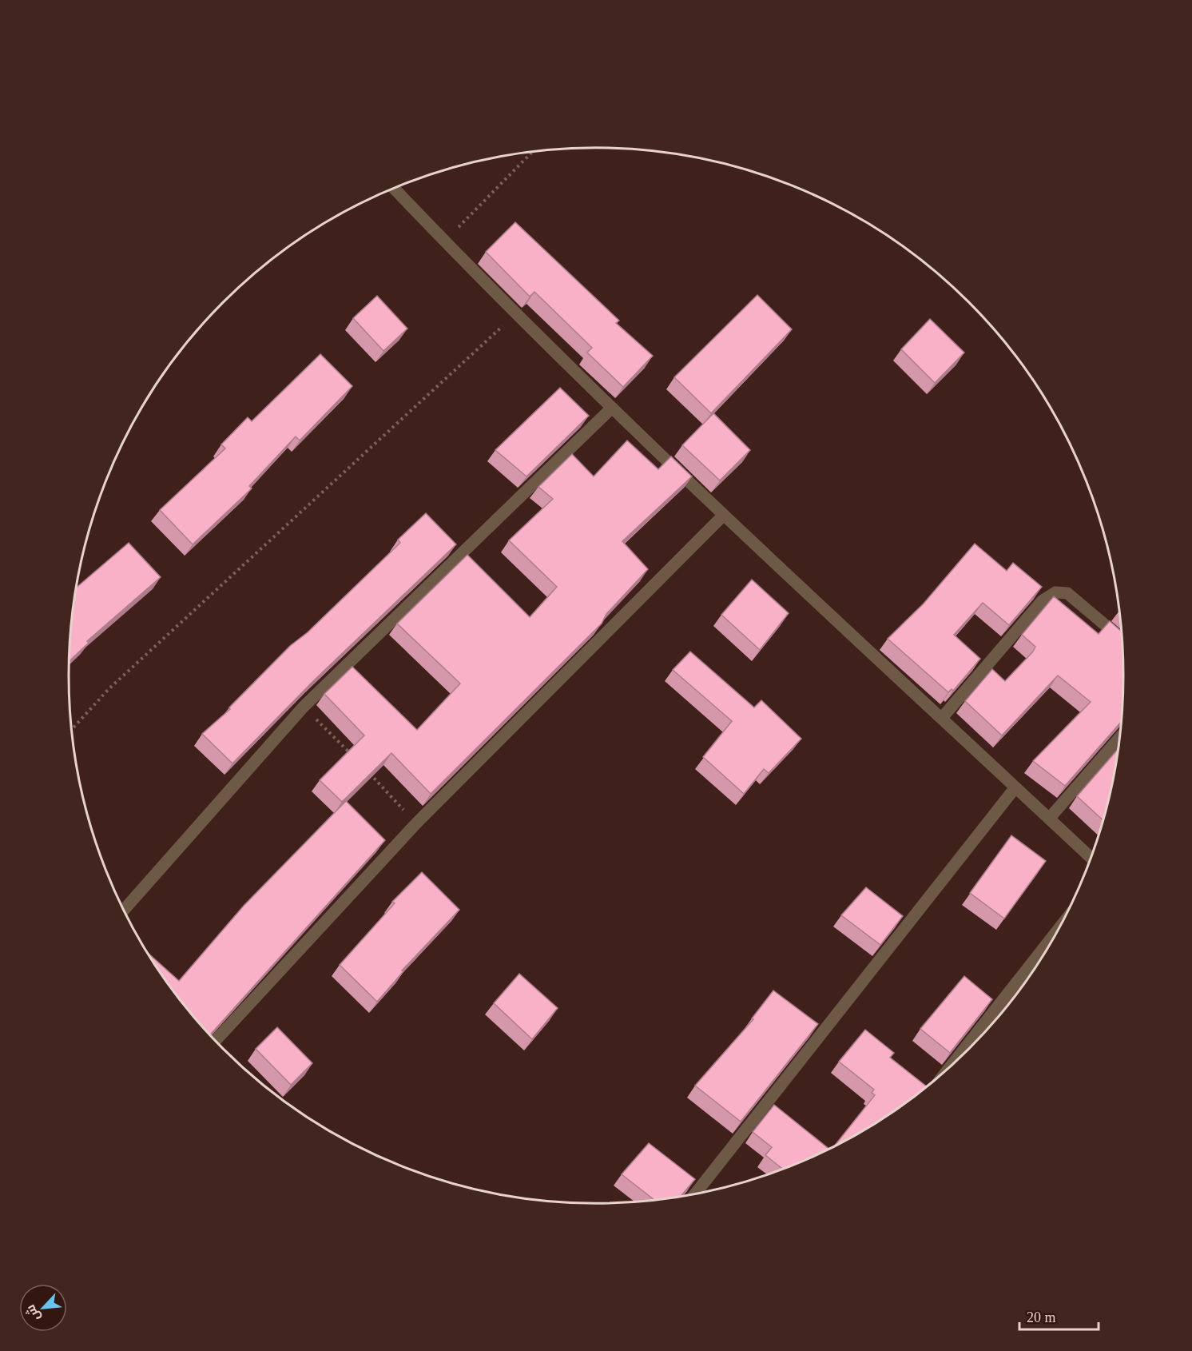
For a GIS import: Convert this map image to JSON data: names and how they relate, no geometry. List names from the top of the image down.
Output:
{
  "scale_bar": "20 m",
  "north": "bottom left"
}
